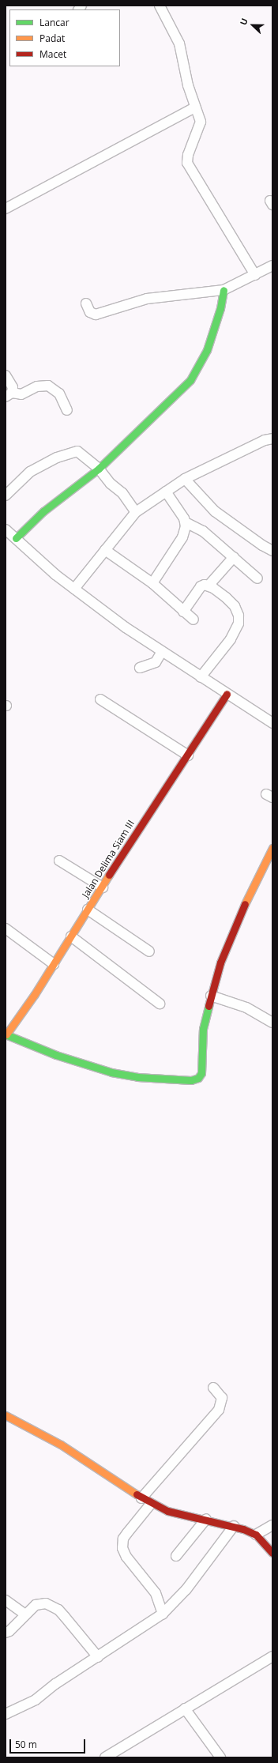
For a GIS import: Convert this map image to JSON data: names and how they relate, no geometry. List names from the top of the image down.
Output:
{
  "streets": {
    "street": ["Jalan Delima Siam III"]
  },
  "legend": ["Lancar", "Padat", "Macet"],
  "scale_bar": "50 m",
  "north": "left"
}
